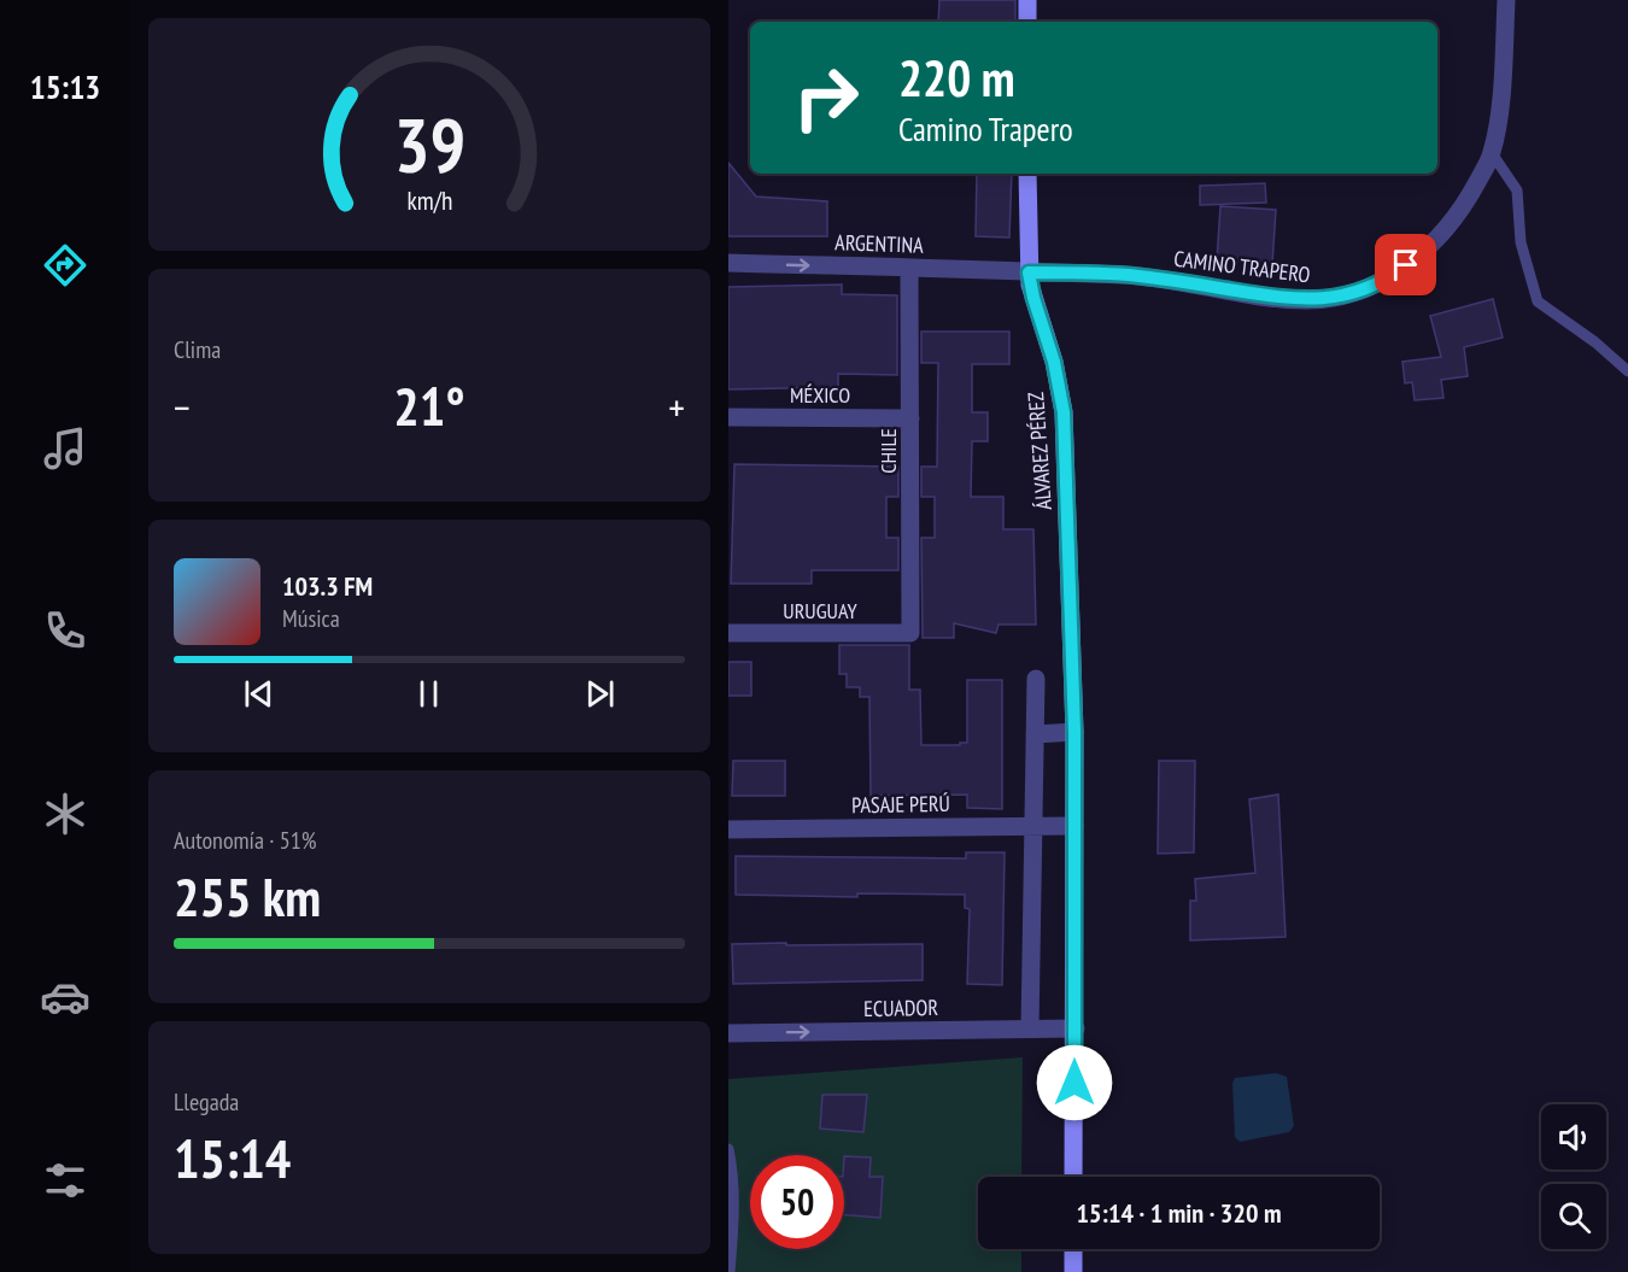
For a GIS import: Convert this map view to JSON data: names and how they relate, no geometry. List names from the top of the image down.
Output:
{
  "streets": {
    "main road": ["ÁLVAREZ PÉREZ"],
    "street": [
      "ARGENTINA",
      "CAMINO TRAPERO",
      "MÉXICO",
      "CHILE",
      "URUGUAY",
      "PASAJE PERÚ",
      "ECUADOR"
    ]
  },
  "crossings": [
    ["ARGENTINA", "CAMINO TRAPERO"],
    ["ARGENTINA", "CHILE"],
    ["ARGENTINA", "ÁLVAREZ PÉREZ"],
    ["CAMINO TRAPERO", "ÁLVAREZ PÉREZ"],
    ["MÉXICO", "CHILE"],
    ["CHILE", "URUGUAY"],
    ["ÁLVAREZ PÉREZ", "PASAJE PERÚ"],
    ["ÁLVAREZ PÉREZ", "ECUADOR"]
  ],
  "one_way": ["ARGENTINA", "ECUADOR"],
  "page": {
    "tabs": "15:13",
    "turn": ["220 m", "Camino Trapero"],
    "tile": [
      "Clima",
      ["Autonomía · 51%", "255 km"],
      ["Llegada", "15:14"]
    ],
    "heat": ["−", "21°", "+"],
    "song": ["103.3 FM", "Música"],
    "limit": "50",
    "trip": "15:14 · 1 min · 320 m",
    "gauge": ["39", "km/h"]
  }
}
